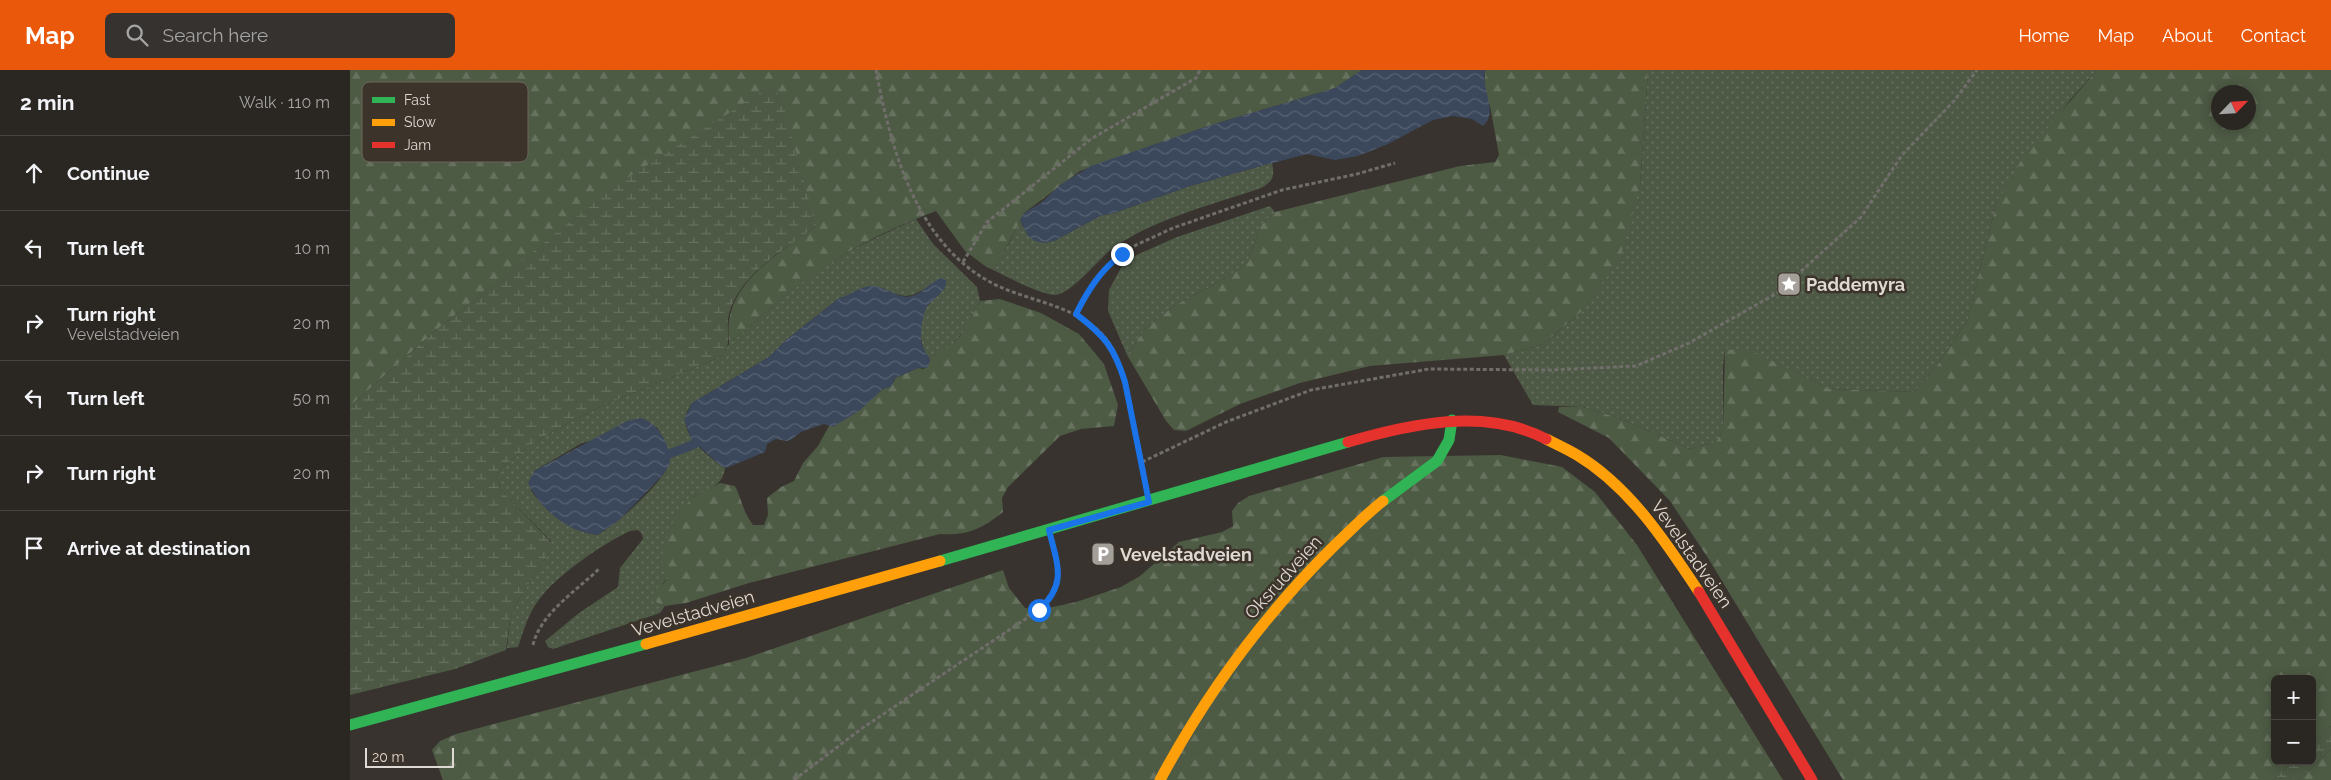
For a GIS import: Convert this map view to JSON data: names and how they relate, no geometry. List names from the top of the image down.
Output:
{
  "streets": {
    "main road": ["Vevelstadveien", "Oksrudveien"]
  },
  "crossings": [
    ["Vevelstadveien", "Oksrudveien"]
  ],
  "places": {
    "place": ["Paddemyra"],
    "parking": ["Vevelstadveien"]
  },
  "legend": ["Fast", "Slow", "Jam"],
  "scale_bar": "20 m",
  "north": "top right",
  "page": {
    "header": "Map",
    "search": "Search here",
    "nav": [
      "Home",
      "Map",
      "About",
      "Contact"
    ],
    "heading": ["2 min", "Walk · 110 m"],
    "list": [
      ["Continue", "10 m"],
      ["Turn left", "10 m"],
      ["Turn right", "Vevelstadveien", "20 m"],
      ["Turn left", "50 m"],
      ["Turn right", "20 m"],
      "Arrive at destination"
    ],
    "map_buttons": ["+", "−"],
    "scale": "20 m"
  }
}
